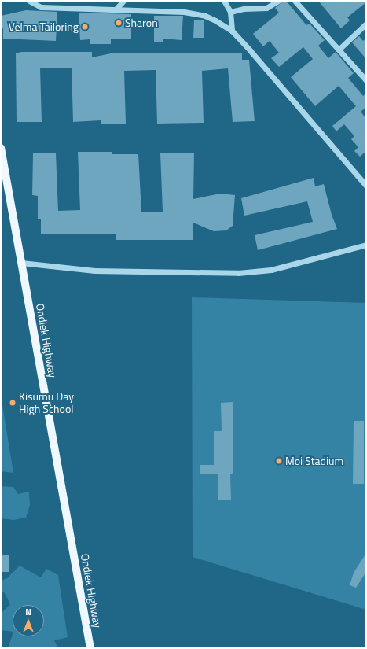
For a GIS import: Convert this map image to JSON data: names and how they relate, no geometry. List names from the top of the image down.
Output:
{
  "streets": {
    "main road": ["Ondiek Highway"]
  },
  "places": [
    "Sharon",
    "Velma Tailoring",
    "Kisumu Day High School",
    "Moi Stadium"
  ],
  "north": "top"
}
